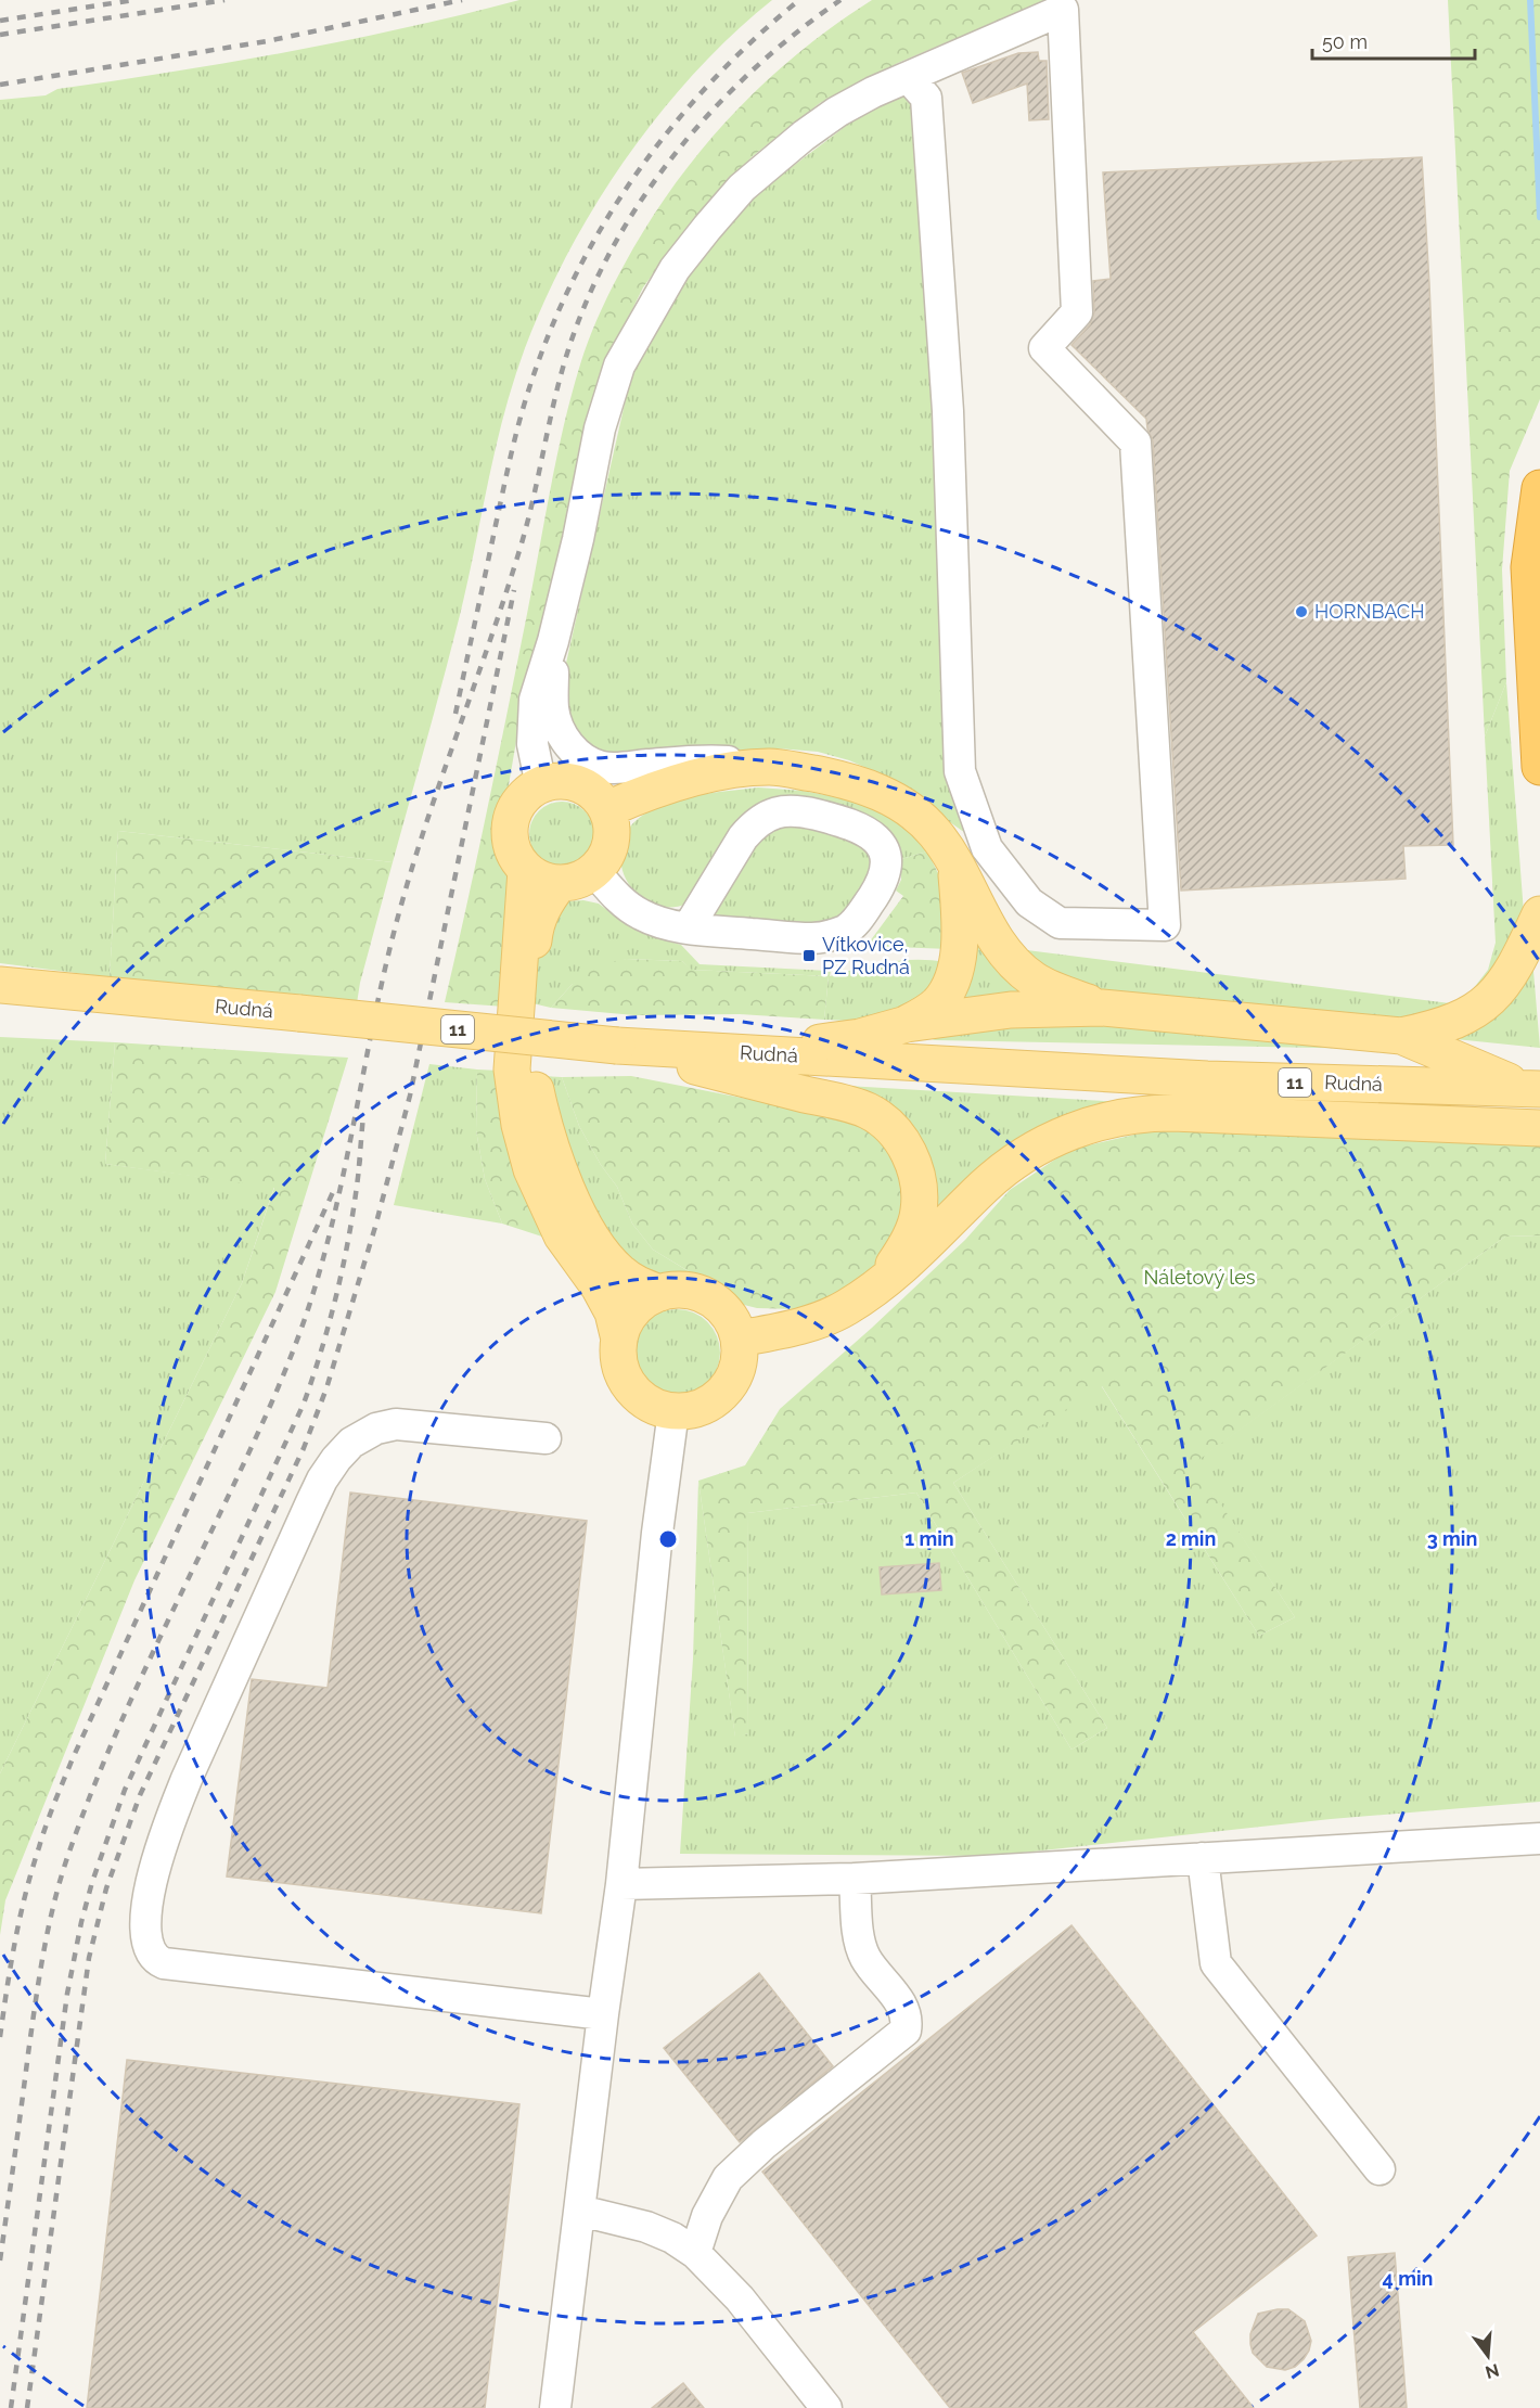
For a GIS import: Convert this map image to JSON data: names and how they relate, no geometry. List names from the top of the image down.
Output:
{
  "streets": {
    "main road": ["Rudná", "11"]
  },
  "parks": ["Náletový les"],
  "places": {
    "other": ["HORNBACH"],
    "transit": ["Vítkovice, PZ Rudná"]
  },
  "scale_bar": "50 m",
  "north": "bottom",
  "rings": [
    "1 min",
    "2 min",
    "3 min",
    "4 min"
  ]
}
